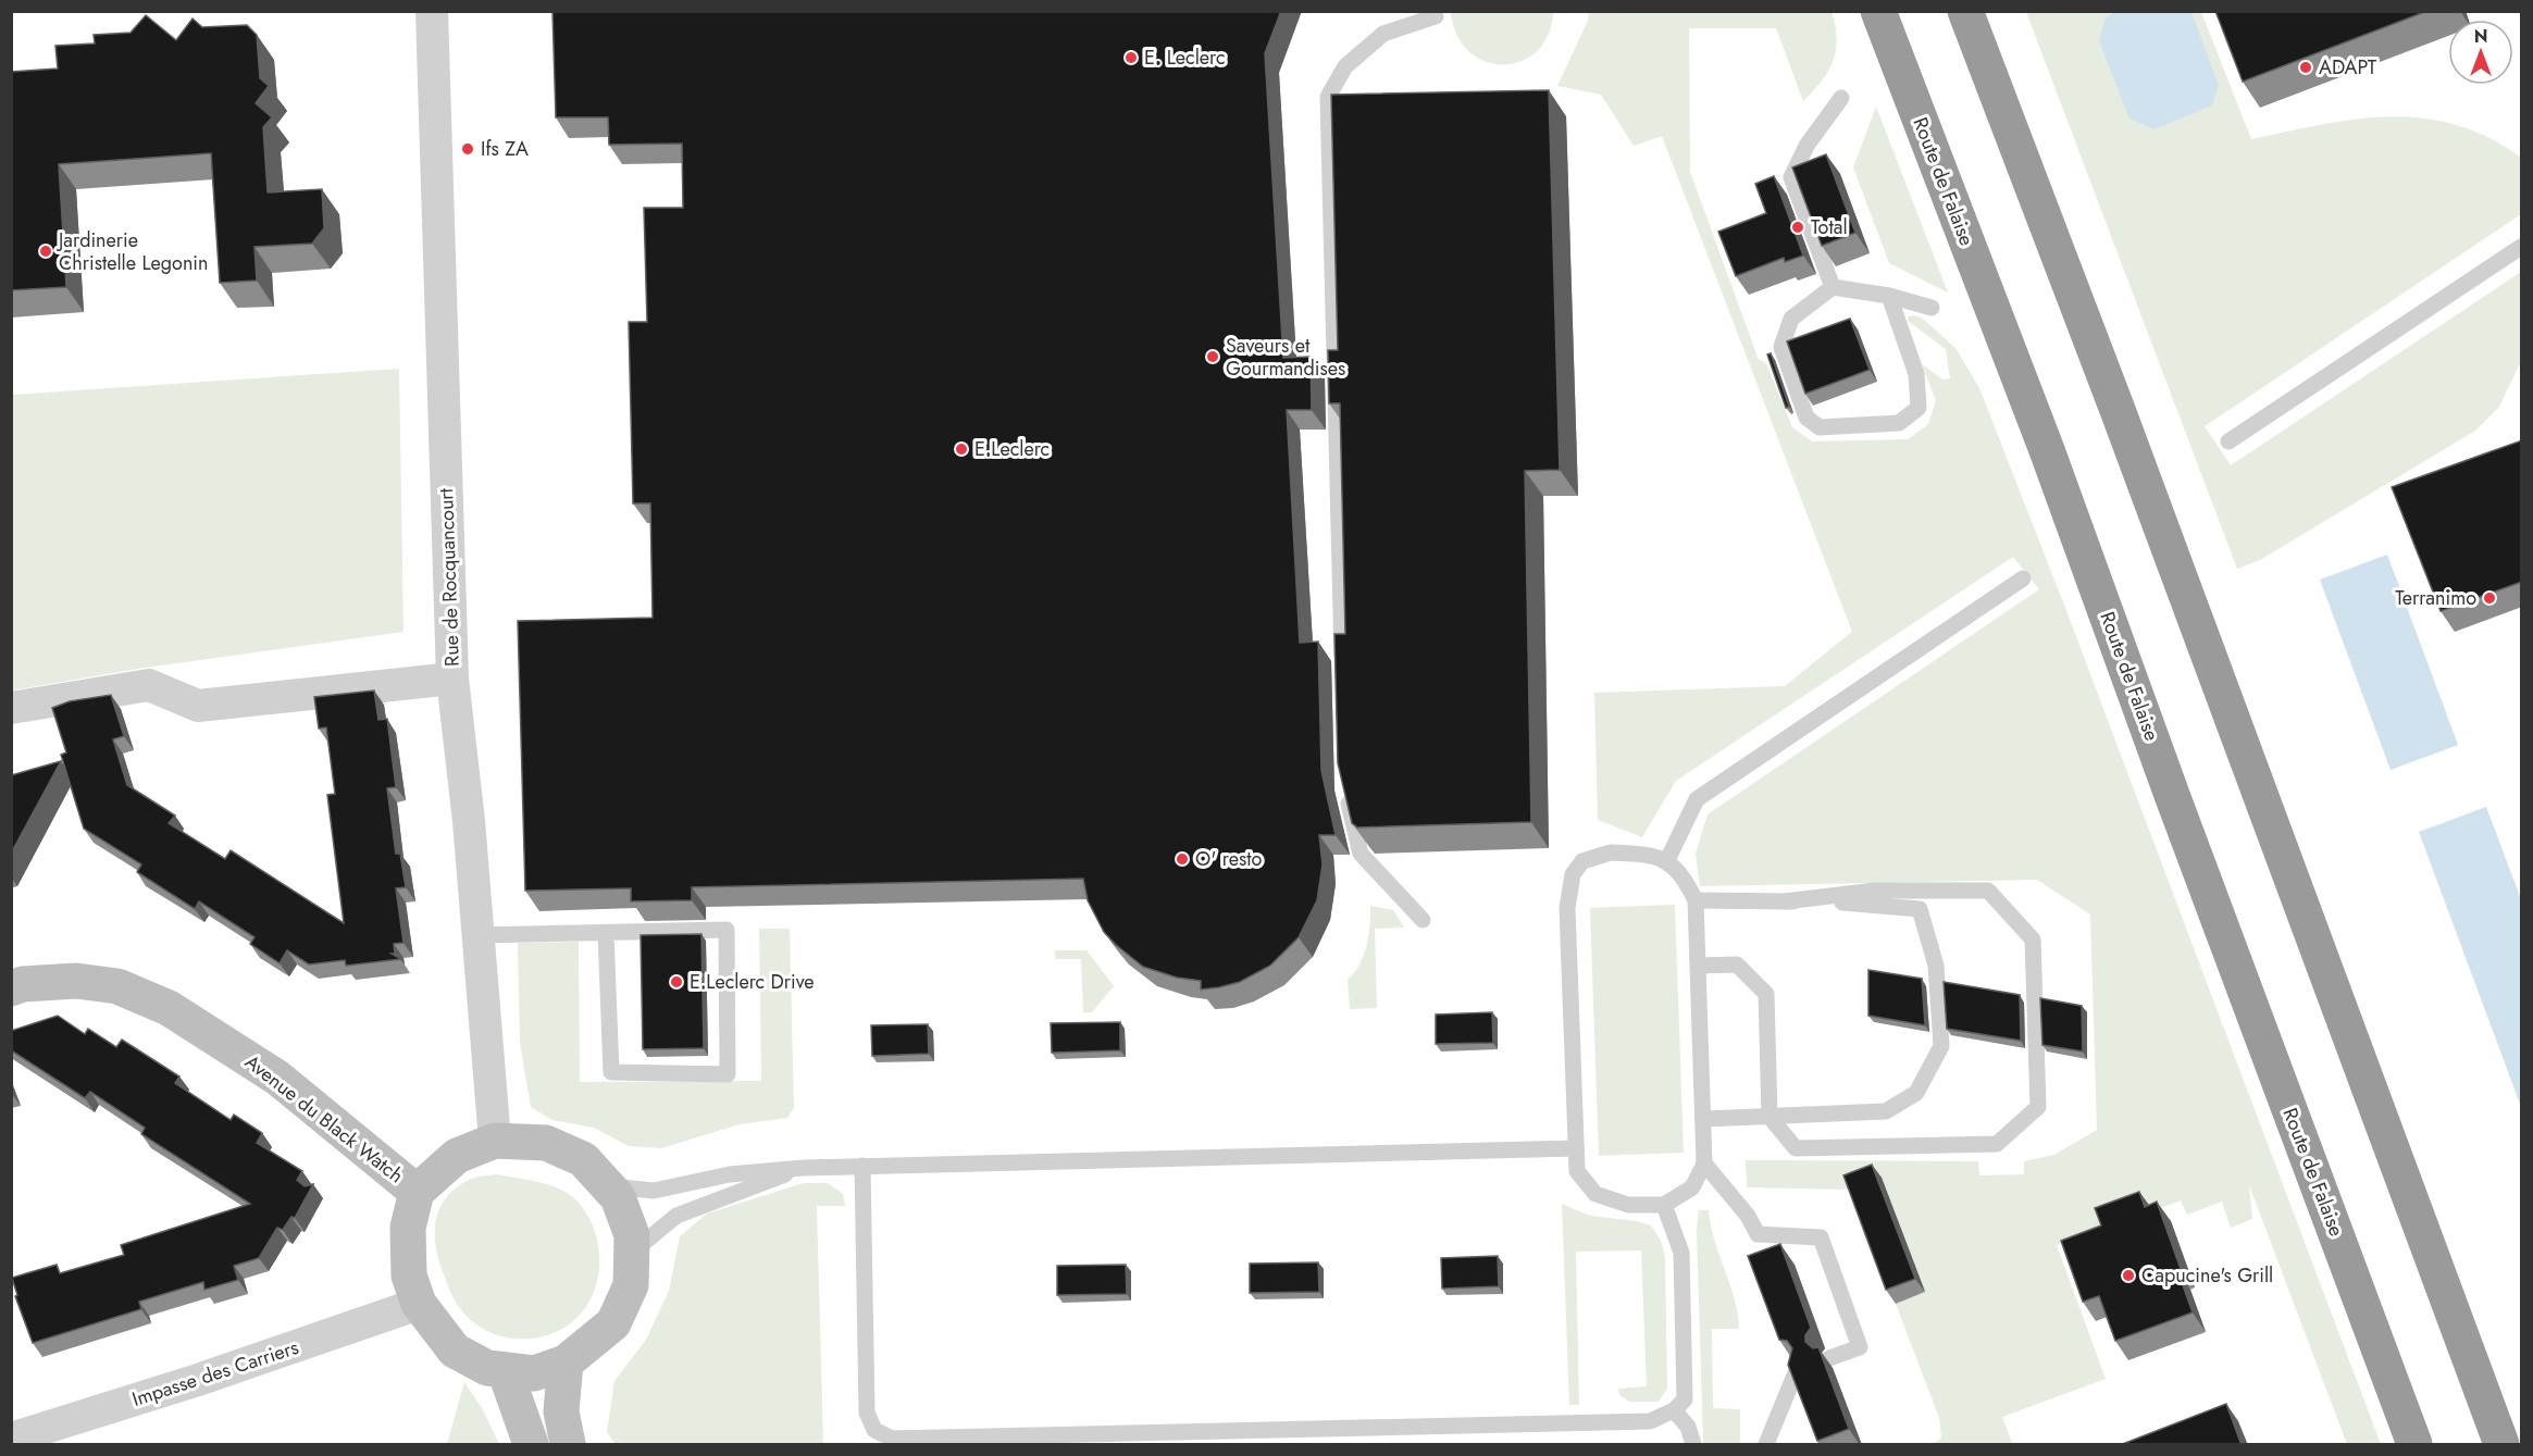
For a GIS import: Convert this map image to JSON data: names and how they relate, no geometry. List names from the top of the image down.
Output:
{
  "streets": {
    "highway": ["Route de Falaise"],
    "street": ["Rue de Rocquancourt", "Avenue du Black Watch", "Impasse des Carriers"]
  },
  "crossings": [
    ["Rue de Rocquancourt", "Avenue du Black Watch"],
    ["Rue de Rocquancourt", "Impasse des Carriers"],
    ["Avenue du Black Watch", "Impasse des Carriers"]
  ],
  "places": [
    "E. Leclerc",
    "ADAPT",
    "Ifs ZA",
    "Total",
    "Jardinerie Christelle Legonin",
    "Saveurs et Gourmandises",
    "E.Leclerc",
    "Terranimo",
    "O' resto",
    "E.Leclerc Drive",
    "Capucine's Grill"
  ],
  "north": "top"
}
